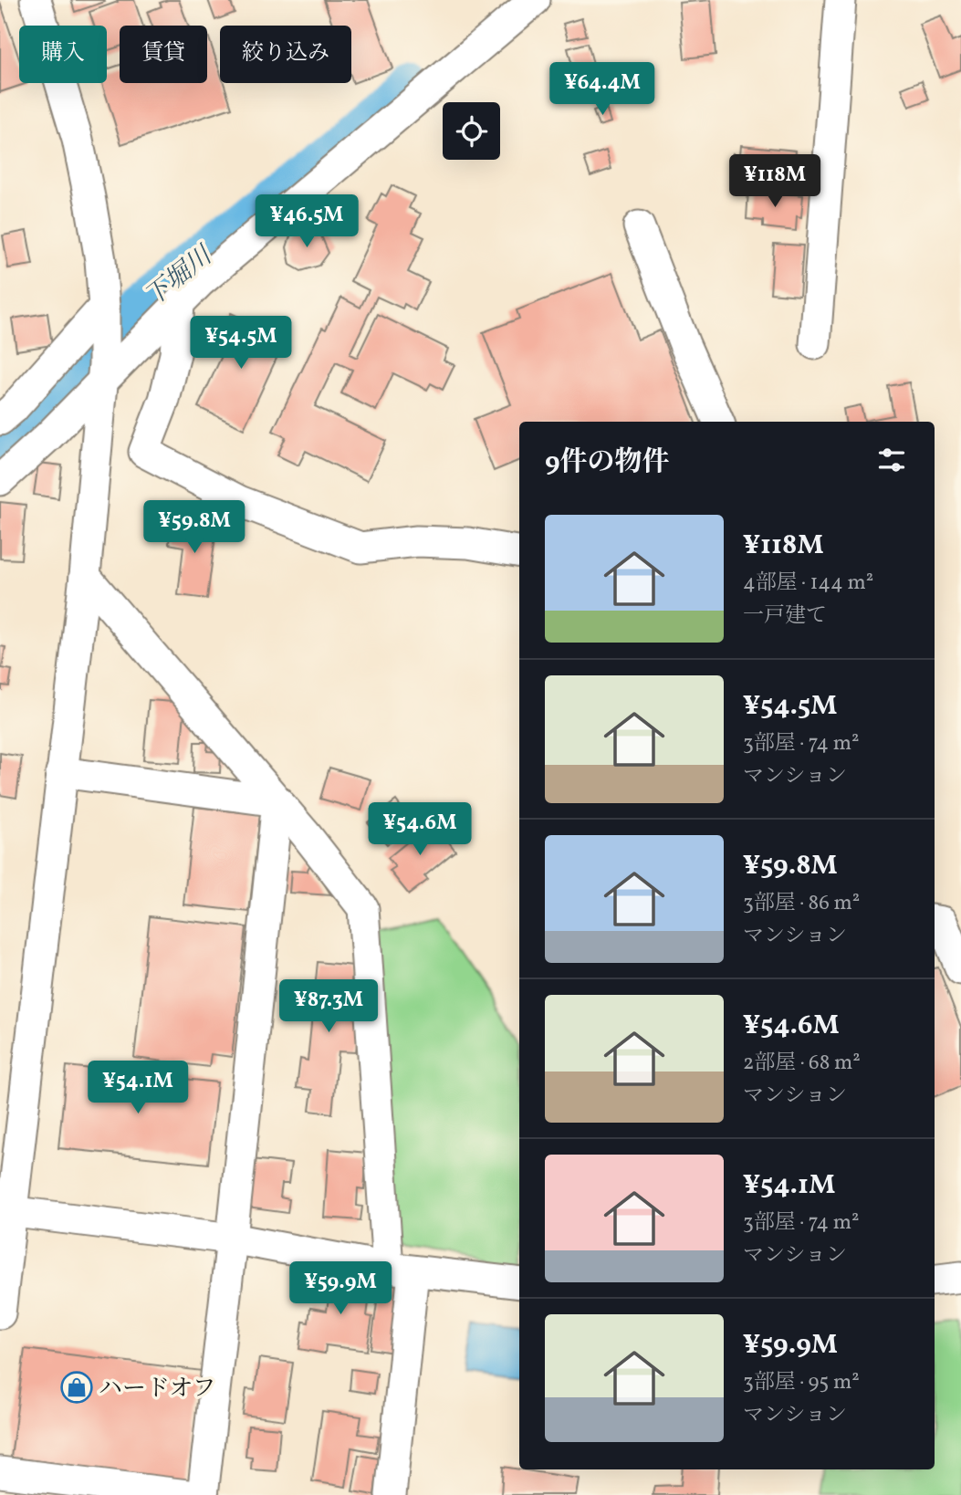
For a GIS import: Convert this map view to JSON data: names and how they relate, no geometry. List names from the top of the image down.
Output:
{
  "water": ["下堀川"],
  "places": {
    "shop": ["ハードオフ"]
  },
  "page": {
    "chip": ["購入", "賃貸", "絞り込み"],
    "price": [
      "¥64.4M",
      "¥118M",
      "¥46.5M",
      "¥54.5M",
      "¥59.8M",
      "¥54.6M",
      "¥87.3M",
      "¥54.1M",
      "¥59.9M"
    ],
    "heading": "9件の物件",
    "list": [
      {
        "name": "¥118M",
        "note": "4部屋 · 144 m² · 一戸建て"
      },
      {
        "name": "¥54.5M",
        "note": "3部屋 · 74 m² · マンション"
      },
      {
        "name": "¥59.8M",
        "note": "3部屋 · 86 m² · マンション"
      },
      {
        "name": "¥54.6M",
        "note": "2部屋 · 68 m² · マンション"
      },
      {
        "name": "¥54.1M",
        "note": "3部屋 · 74 m² · マンション"
      },
      {
        "name": "¥59.9M",
        "note": "3部屋 · 95 m² · マンション"
      }
    ]
  }
}
